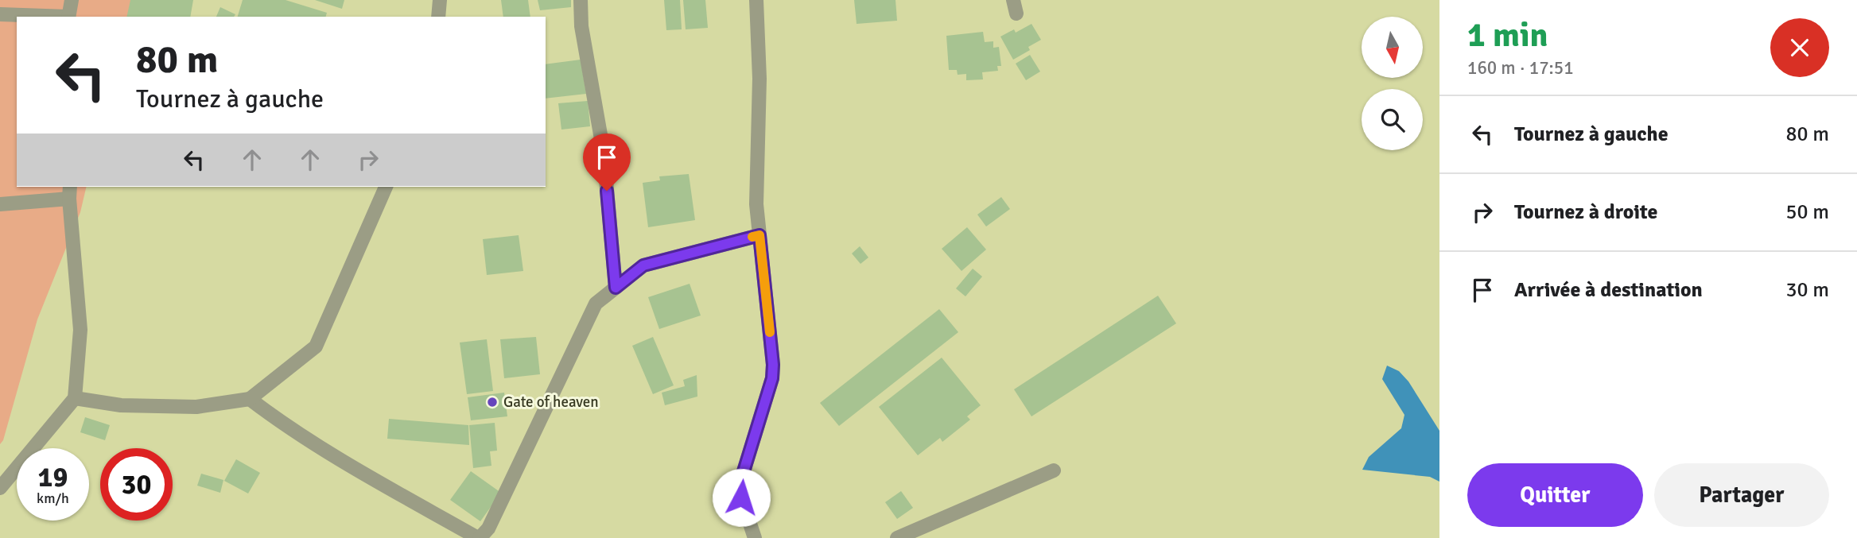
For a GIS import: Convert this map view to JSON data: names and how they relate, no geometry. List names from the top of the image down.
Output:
{
  "places": ["Gate of heaven"],
  "north": "bottom",
  "page": {
    "heading": ["1 min", "160 m · 17:51"],
    "turn": ["80 m", "Tournez à gauche"],
    "list": [
      {
        "name": "Tournez à gauche",
        "value": "80 m"
      },
      {
        "name": "Tournez à droite",
        "value": "50 m"
      },
      {
        "name": "Arrivée à destination",
        "value": "30 m"
      }
    ],
    "speed": "19 km/h",
    "limit": "30",
    "buttons": ["Quitter", "Partager"]
  }
}
